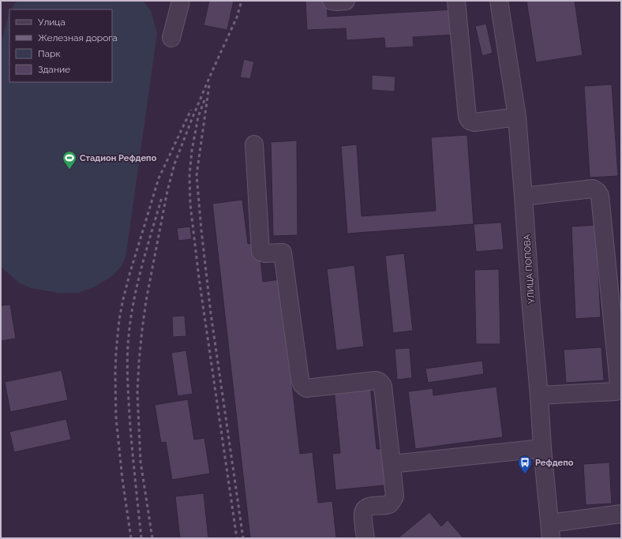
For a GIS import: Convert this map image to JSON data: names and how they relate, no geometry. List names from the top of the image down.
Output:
{
  "streets": {
    "street": ["УЛИЦА ПОПОВА"]
  },
  "places": {
    "sports": ["Стадион Рефдепо"],
    "bus stop": ["Рефдепо"]
  },
  "legend": [
    "Улица",
    "Железная дорога",
    "Парк",
    "Здание"
  ]
}
